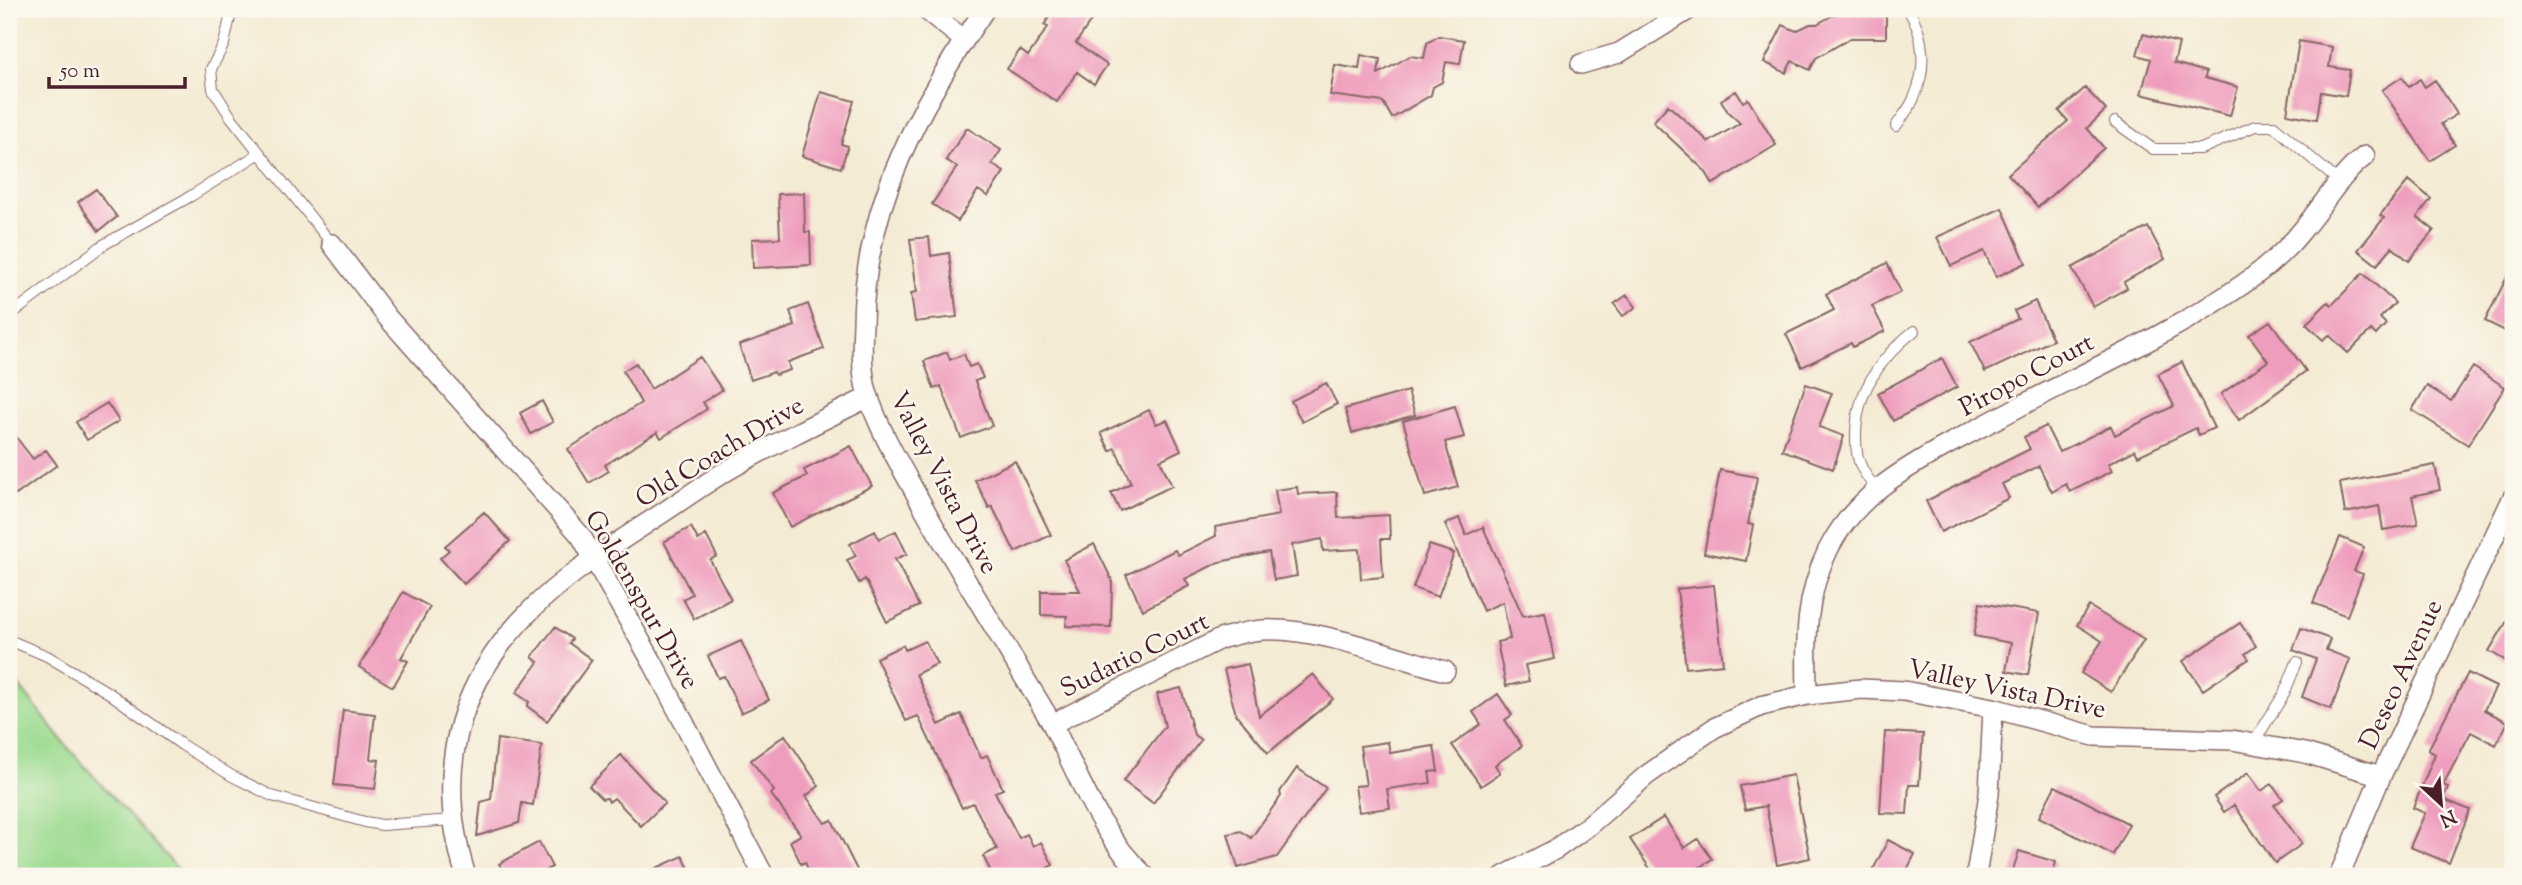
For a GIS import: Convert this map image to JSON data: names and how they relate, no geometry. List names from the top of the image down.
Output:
{
  "streets": {
    "street": [
      "Piropo Court",
      "Old Coach Drive",
      "Valley Vista Drive",
      "Goldenspur Drive",
      "Sudario Court",
      "Deseo Avenue"
    ]
  },
  "crossings": [
    ["Piropo Court", "Valley Vista Drive"],
    ["Old Coach Drive", "Valley Vista Drive"],
    ["Old Coach Drive", "Goldenspur Drive"],
    ["Valley Vista Drive", "Sudario Court"],
    ["Valley Vista Drive", "Deseo Avenue"]
  ],
  "scale_bar": "50 m",
  "north": "bottom right"
}
